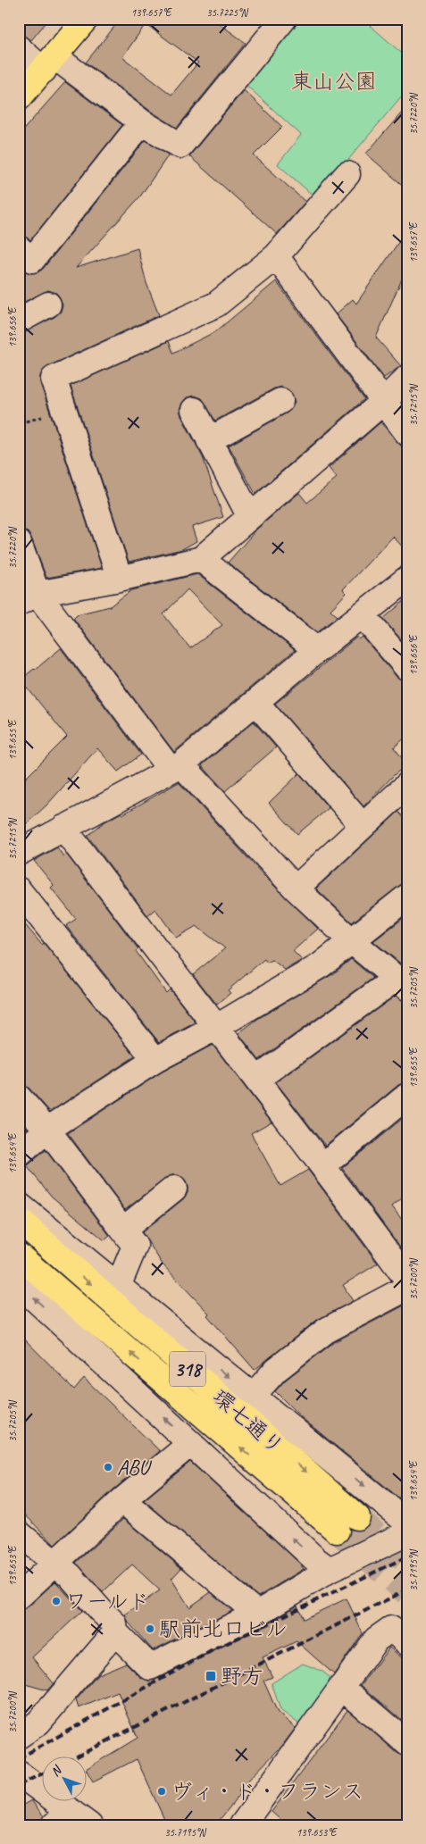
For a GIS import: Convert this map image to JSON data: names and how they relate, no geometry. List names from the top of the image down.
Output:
{
  "streets": {
    "main road": ["318", "環七通り"]
  },
  "parks": ["東山公園"],
  "places": {
    "other": [
      "ABU",
      "ワールド",
      "駅前北口ビル",
      "ヴィ・ド・フランス"
    ],
    "transit": ["野方"]
  },
  "north": "top left",
  "coordinates": [
    "139.657°E",
    "35.7225°N",
    "35.7220°N",
    "139.656°E",
    "35.7215°N",
    "139.655°E",
    "35.7205°N",
    "139.654°E",
    "35.7200°N",
    "139.653°E",
    "35.7195°N"
  ]
}
